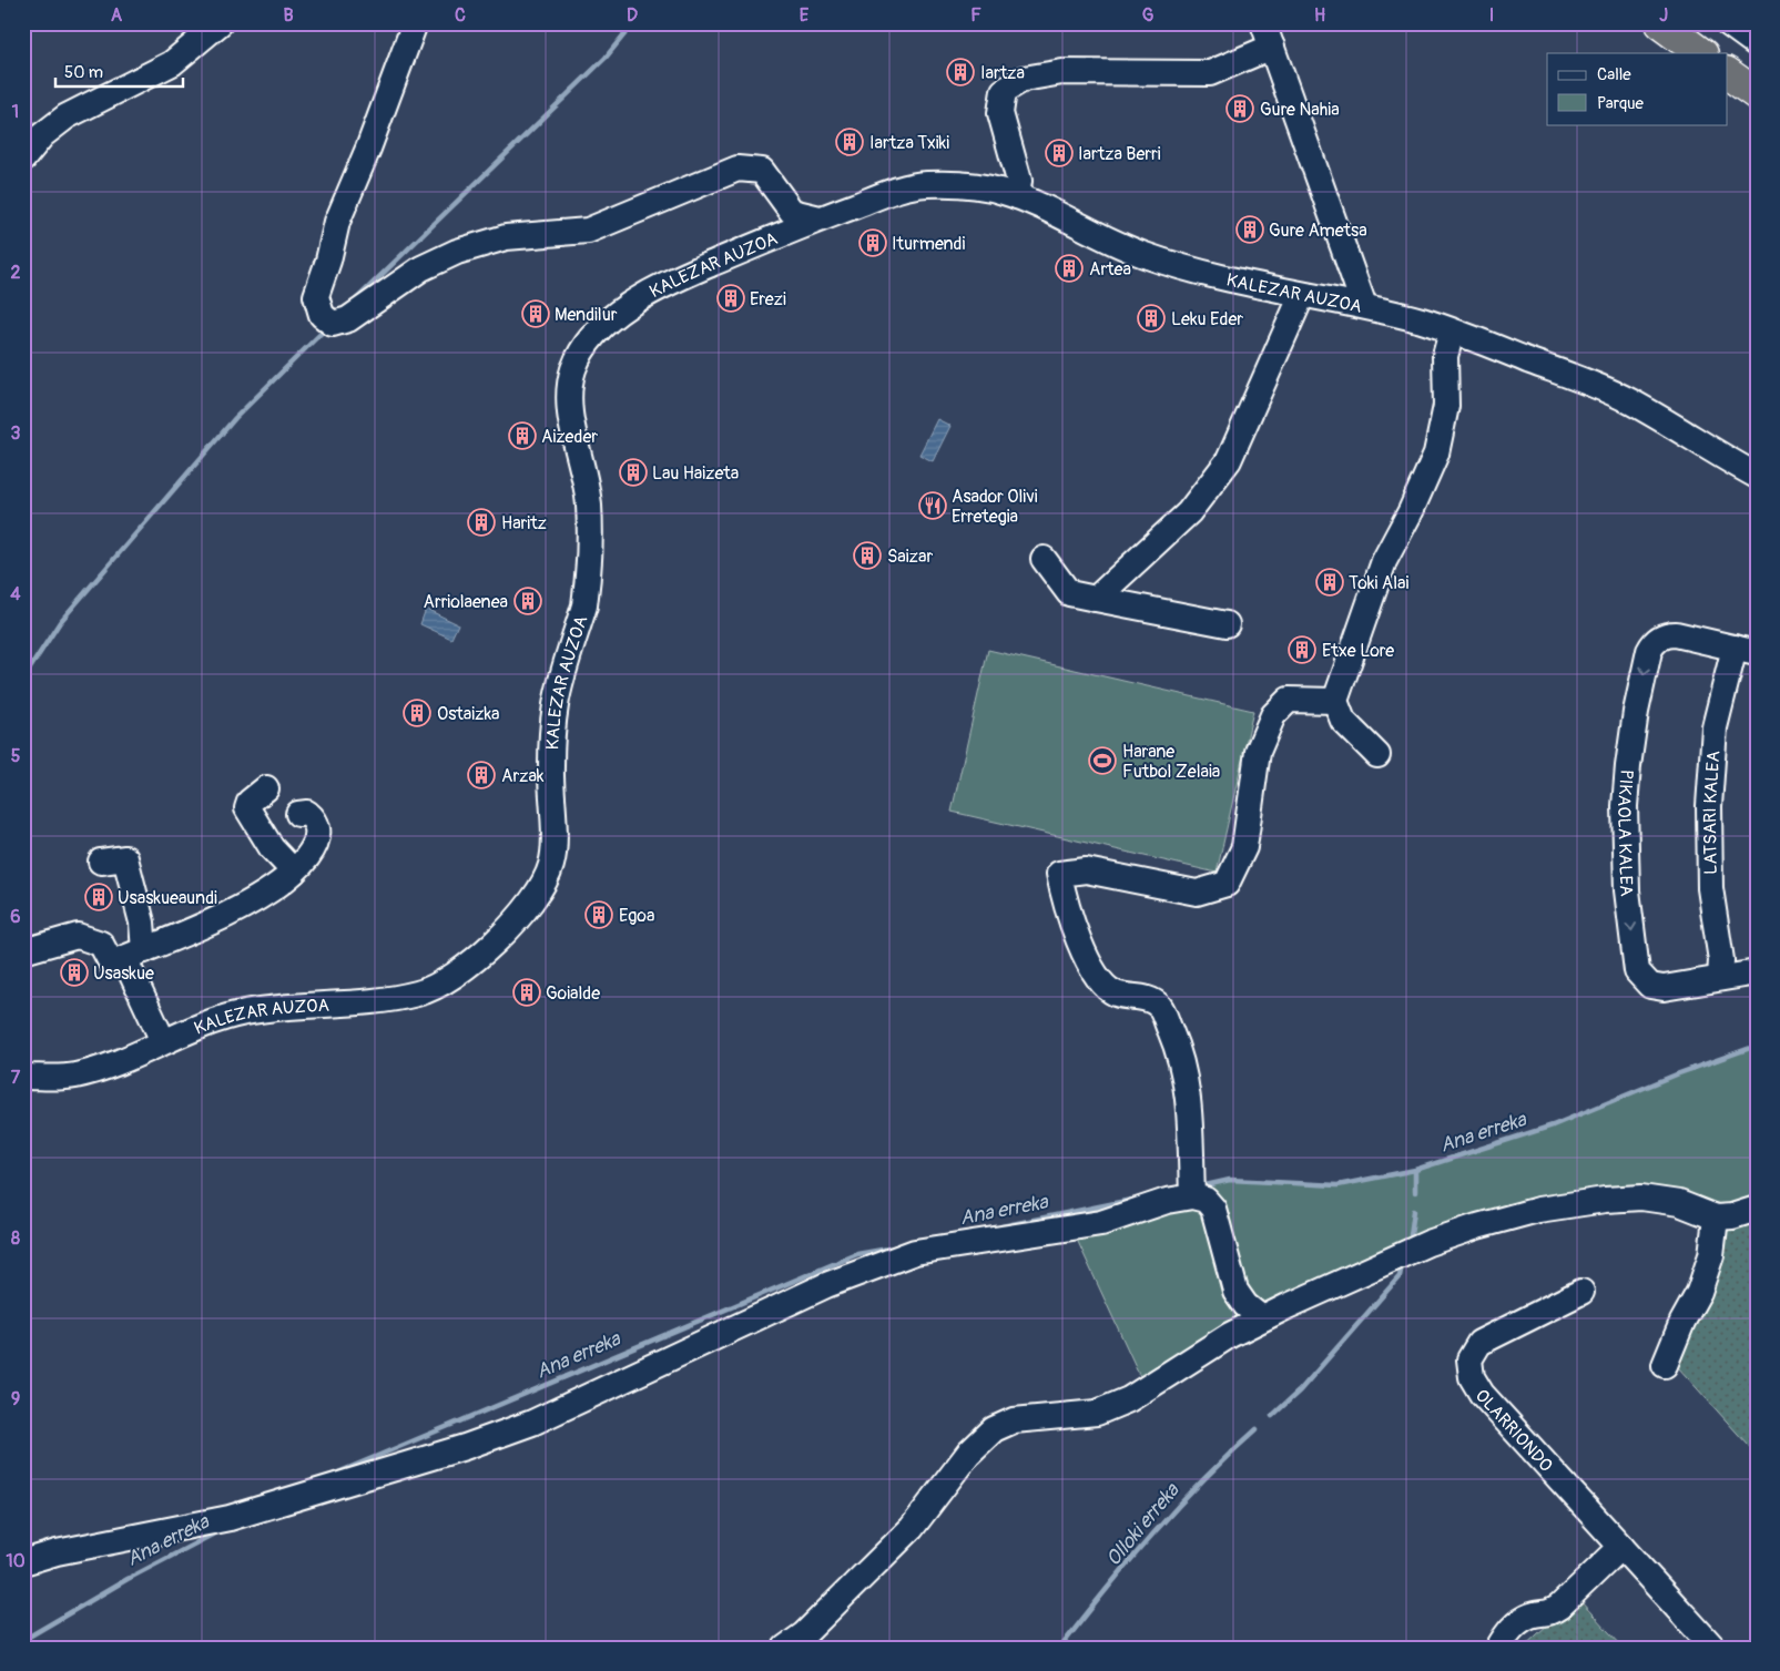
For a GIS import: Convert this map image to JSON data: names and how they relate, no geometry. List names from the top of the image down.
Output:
{
  "streets": {
    "street": [
      "KALEZAR AUZOA",
      "LATSARI KALEA",
      "PIKAOLA KALEA",
      "OLARRIONDO"
    ]
  },
  "crossings": [
    ["LATSARI KALEA", "PIKAOLA KALEA"]
  ],
  "water": ["Ana erreka", "Olloki erreka"],
  "places": {
    "building": [
      "Iartza",
      "Gure Nahia",
      "Iartza Txiki",
      "Iartza Berri",
      "Gure Ametsa",
      "Iturmendi",
      "Artea",
      "Erezi",
      "Mendilur",
      "Leku Eder",
      "Aizeder",
      "Lau Haizeta",
      "Haritz",
      "Saizar",
      "Toki Alai",
      "Arriolaenea",
      "Etxe Lore",
      "Ostaizka",
      "Arzak",
      "Usaskueaundi",
      "Egoa",
      "Usaskue",
      "Goialde"
    ],
    "restaurant": ["Asador Olivi Erretegia"],
    "sports": ["Harane Futbol Zelaia"]
  },
  "legend": ["Calle", "Parque"],
  "scale_bar": "50 m",
  "grid": {
    "columns": [
      "A",
      "B",
      "C",
      "D",
      "E",
      "F",
      "G",
      "H",
      "I",
      "J"
    ],
    "rows": [
      "1",
      "2",
      "3",
      "4",
      "5",
      "6",
      "7",
      "8",
      "9",
      "10"
    ]
  }
}
